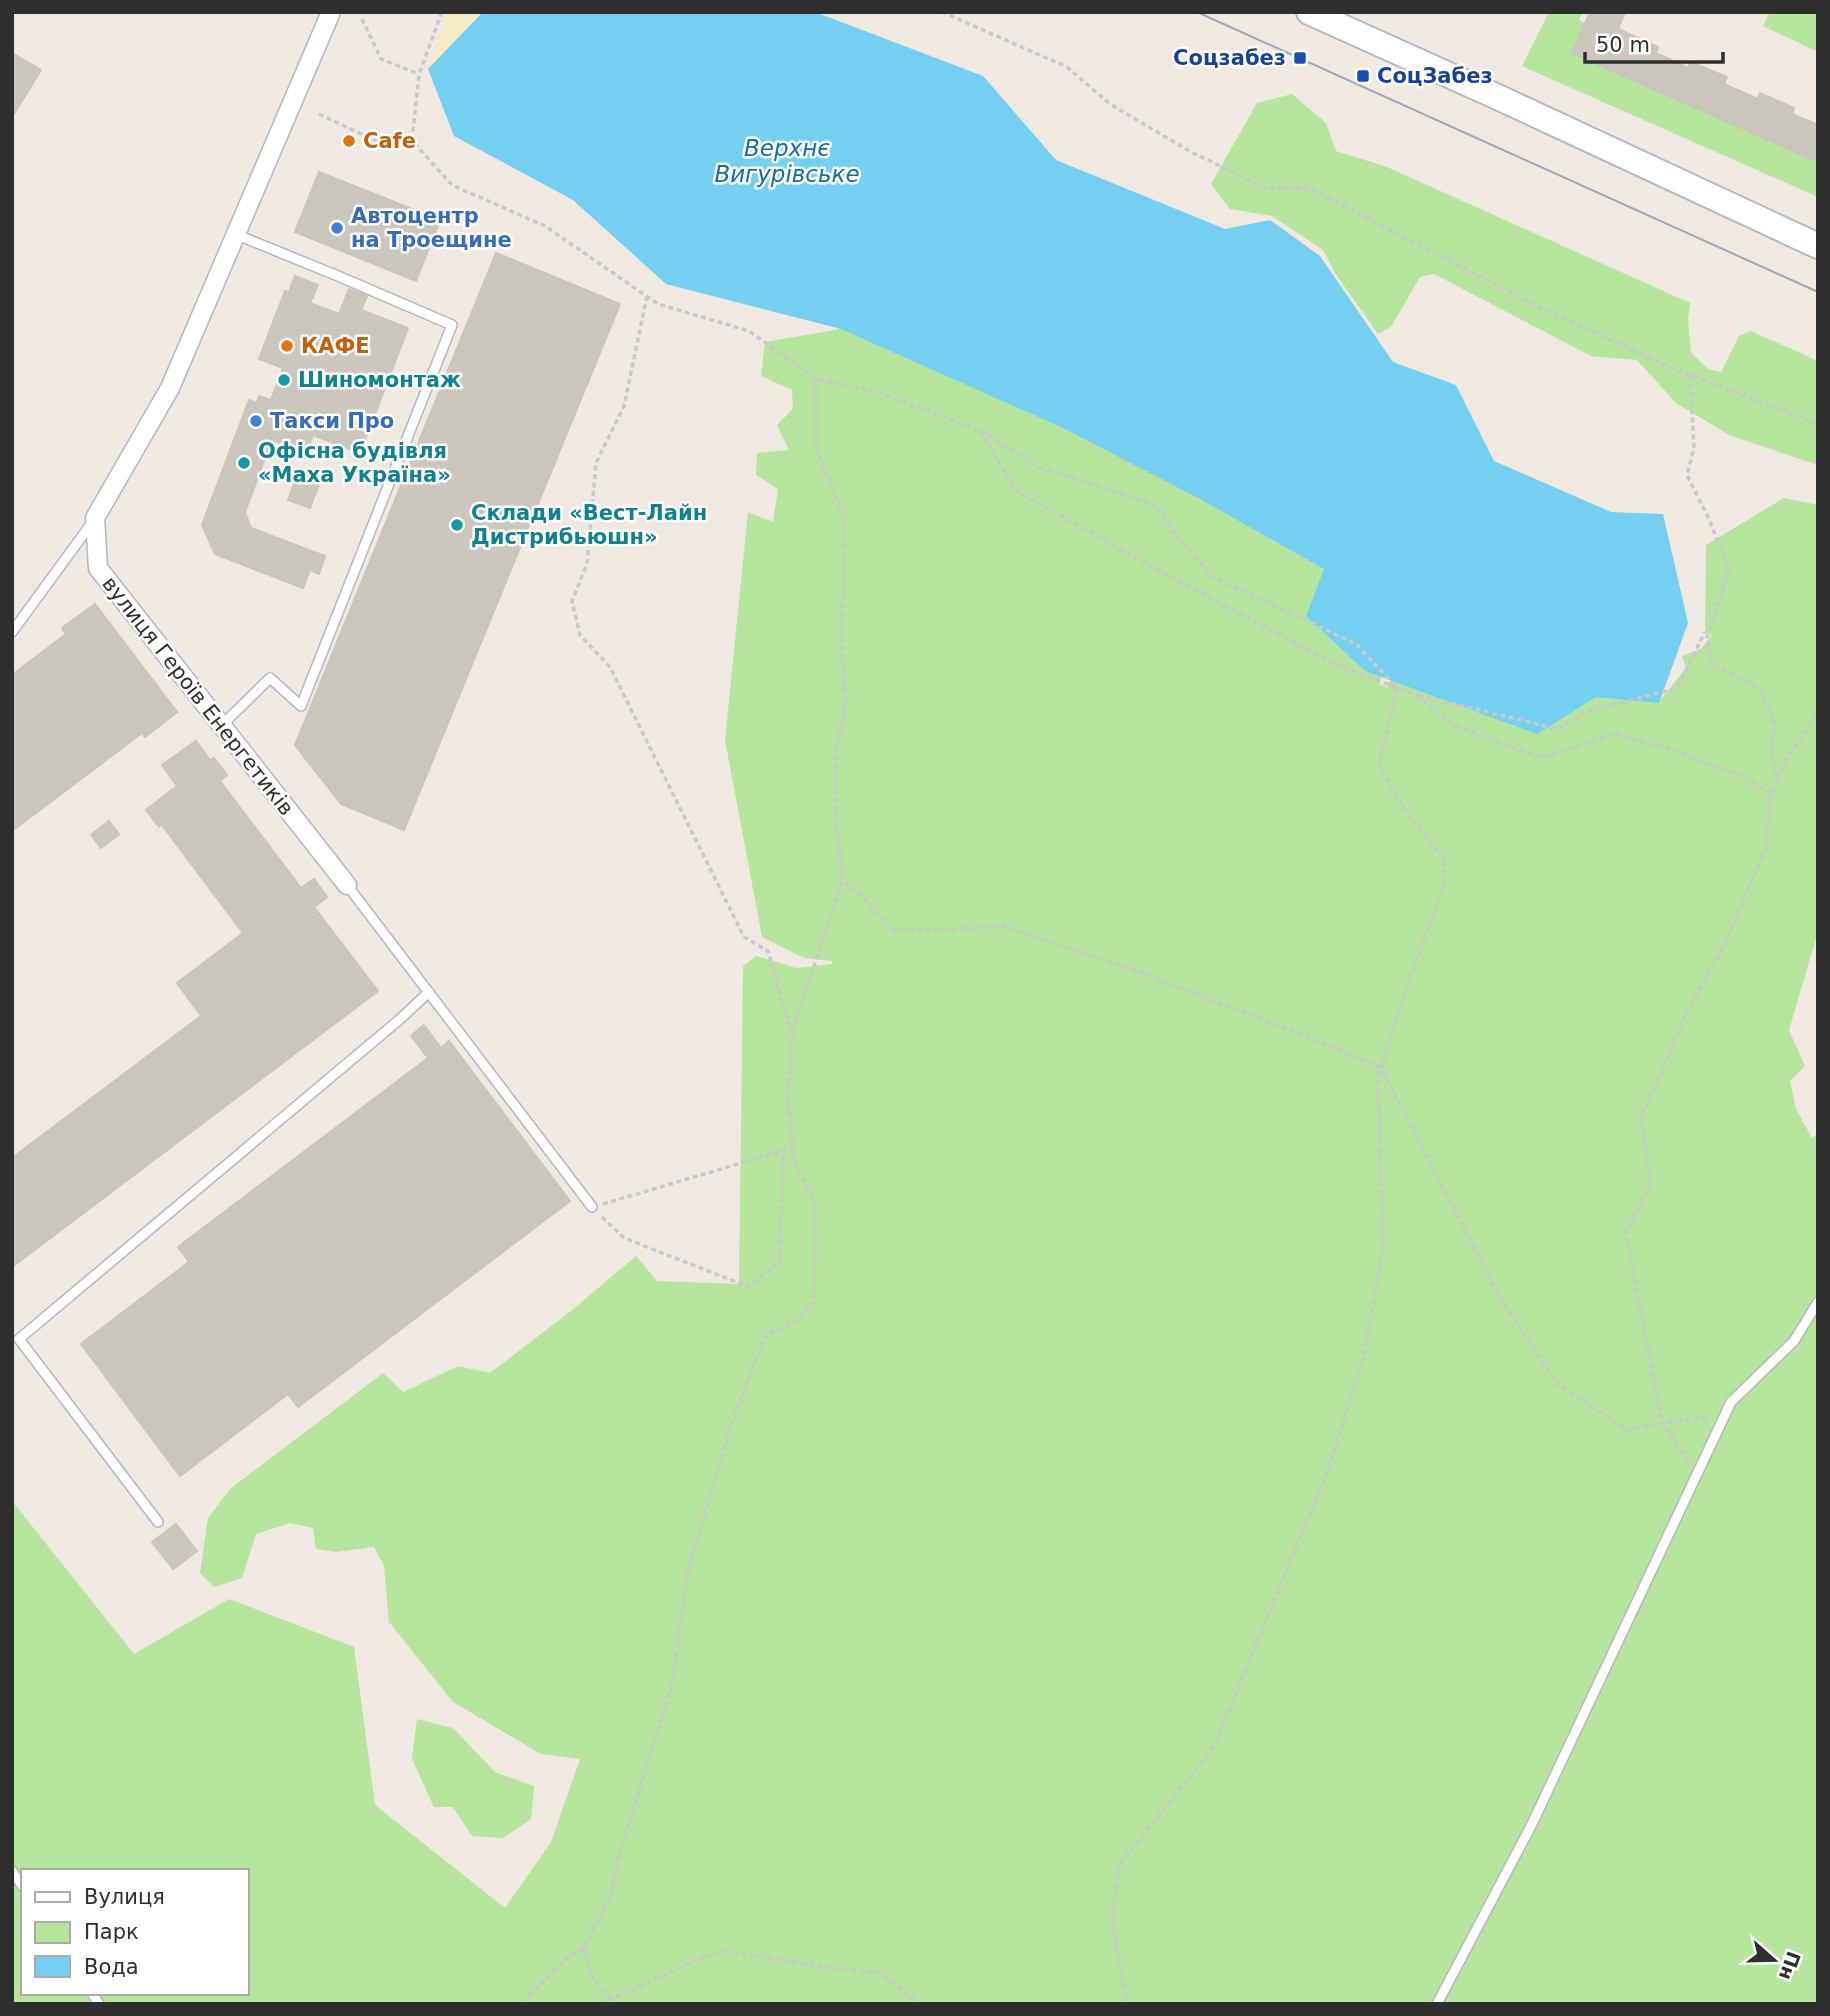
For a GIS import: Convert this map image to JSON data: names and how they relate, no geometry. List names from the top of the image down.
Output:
{
  "streets": {
    "street": ["вулиця Героїв Енергетиків"]
  },
  "water": ["Верхнє Вигурівське"],
  "places": {
    "transit": ["Соцзабез", "СоцЗабез"],
    "other": [
      "Cafe",
      "Автоцентр на Троещине",
      "КАФЕ",
      "Шиномонтаж",
      "Такси Про",
      "Офісна будівля «Маха Україна»",
      "Склади «Вест-Лайн Дистрибьюшн»"
    ]
  },
  "legend": ["Вулиця", "Парк", "Вода"],
  "scale_bar": "50 m",
  "north": "right"
}
